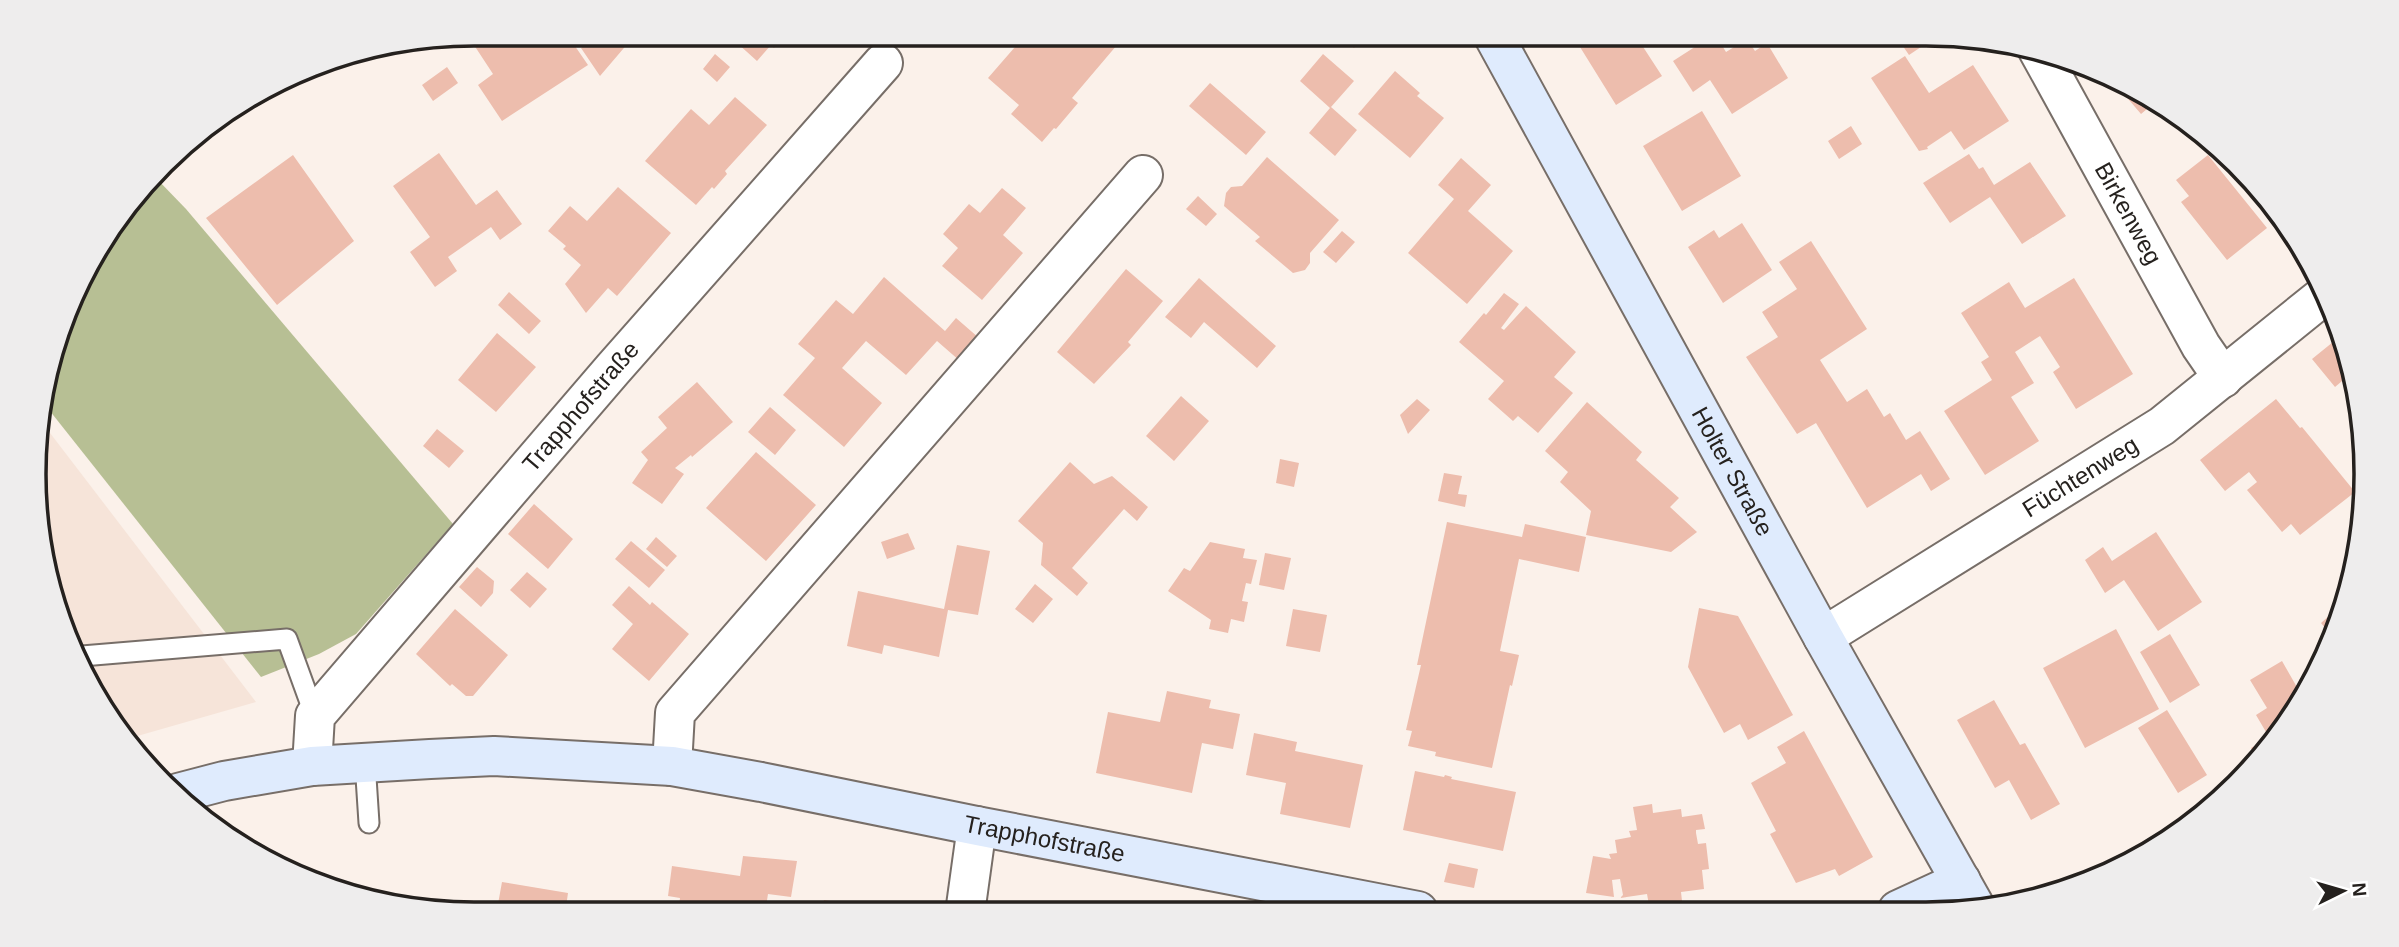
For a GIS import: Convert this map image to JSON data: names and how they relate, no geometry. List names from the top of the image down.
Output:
{
  "streets": {
    "street": [
      "Birkenweg",
      "Trapphofstraße",
      "Holter Straße",
      "Füchtenweg"
    ]
  },
  "crossings": [
    ["Birkenweg", "Füchtenweg"],
    ["Holter Straße", "Füchtenweg"]
  ],
  "north": "right"
}
